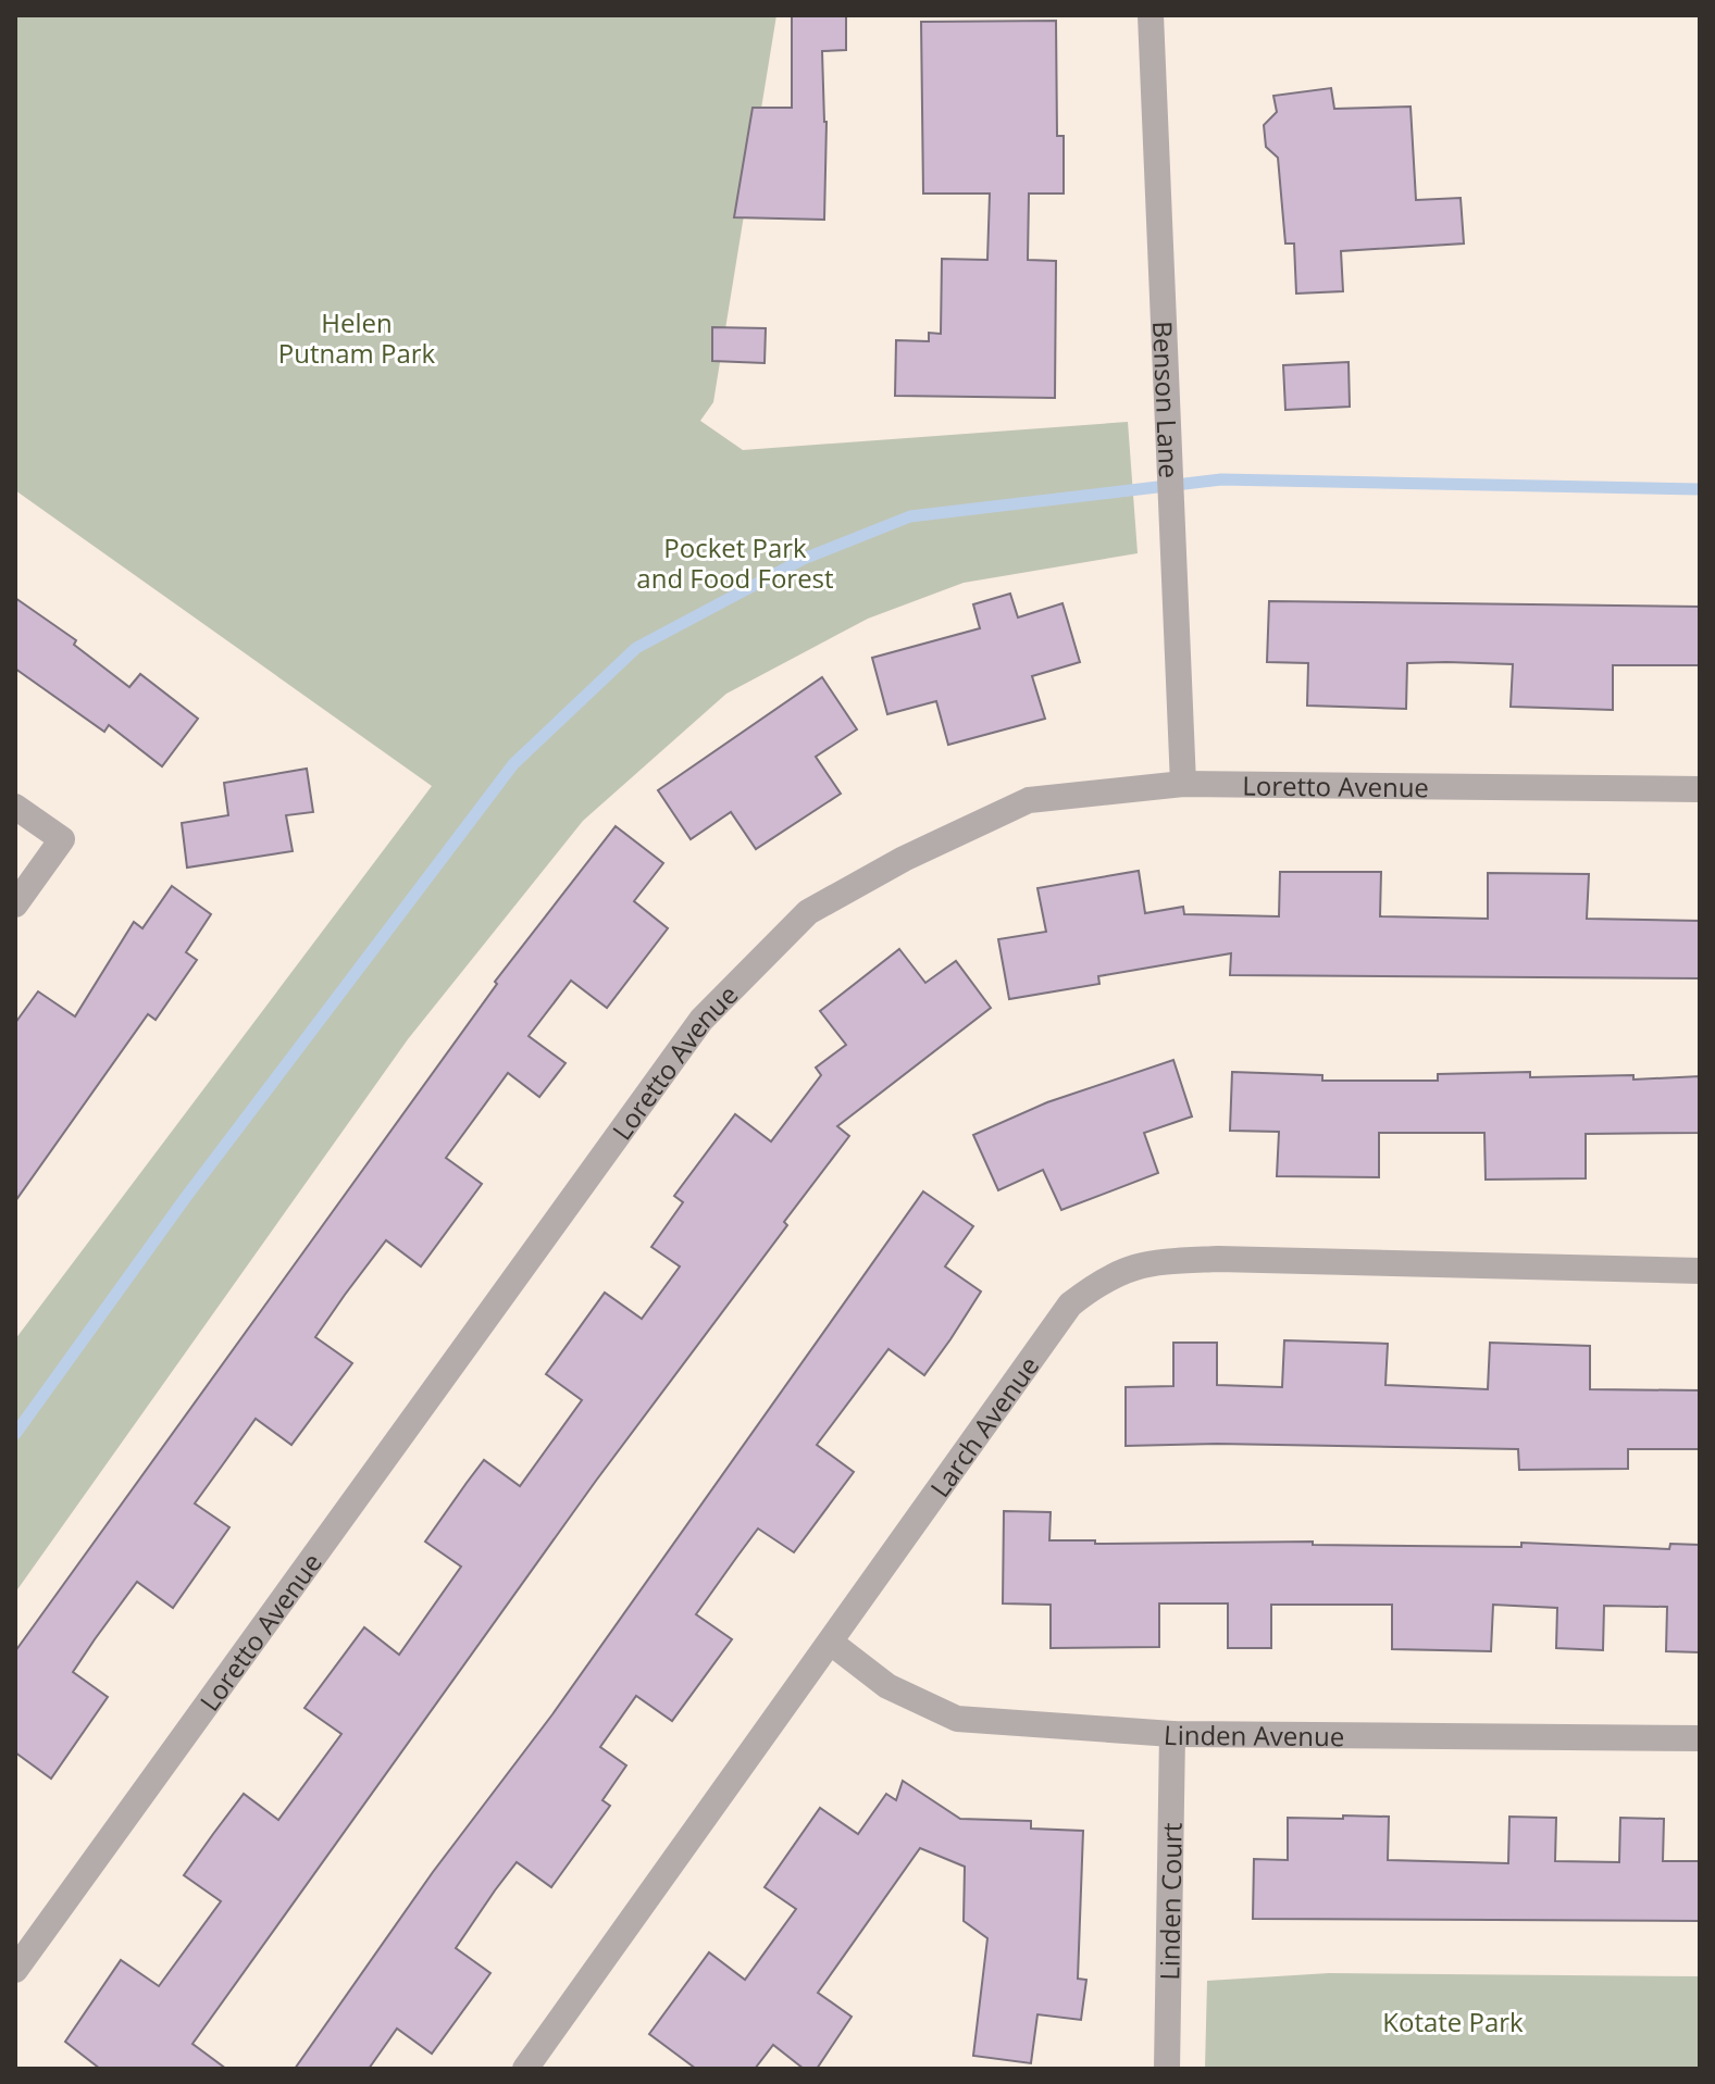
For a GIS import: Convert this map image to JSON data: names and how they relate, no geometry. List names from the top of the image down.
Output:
{
  "streets": {
    "street": [
      "Benson Lane",
      "Loretto Avenue",
      "Larch Avenue",
      "Linden Avenue",
      "Linden Court"
    ]
  },
  "crossings": [
    ["Benson Lane", "Loretto Avenue"],
    ["Larch Avenue", "Linden Avenue"],
    ["Linden Avenue", "Linden Court"]
  ],
  "parks": ["Helen Putnam Park", "Pocket Park and Food Forest", "Kotate Park"]
}
